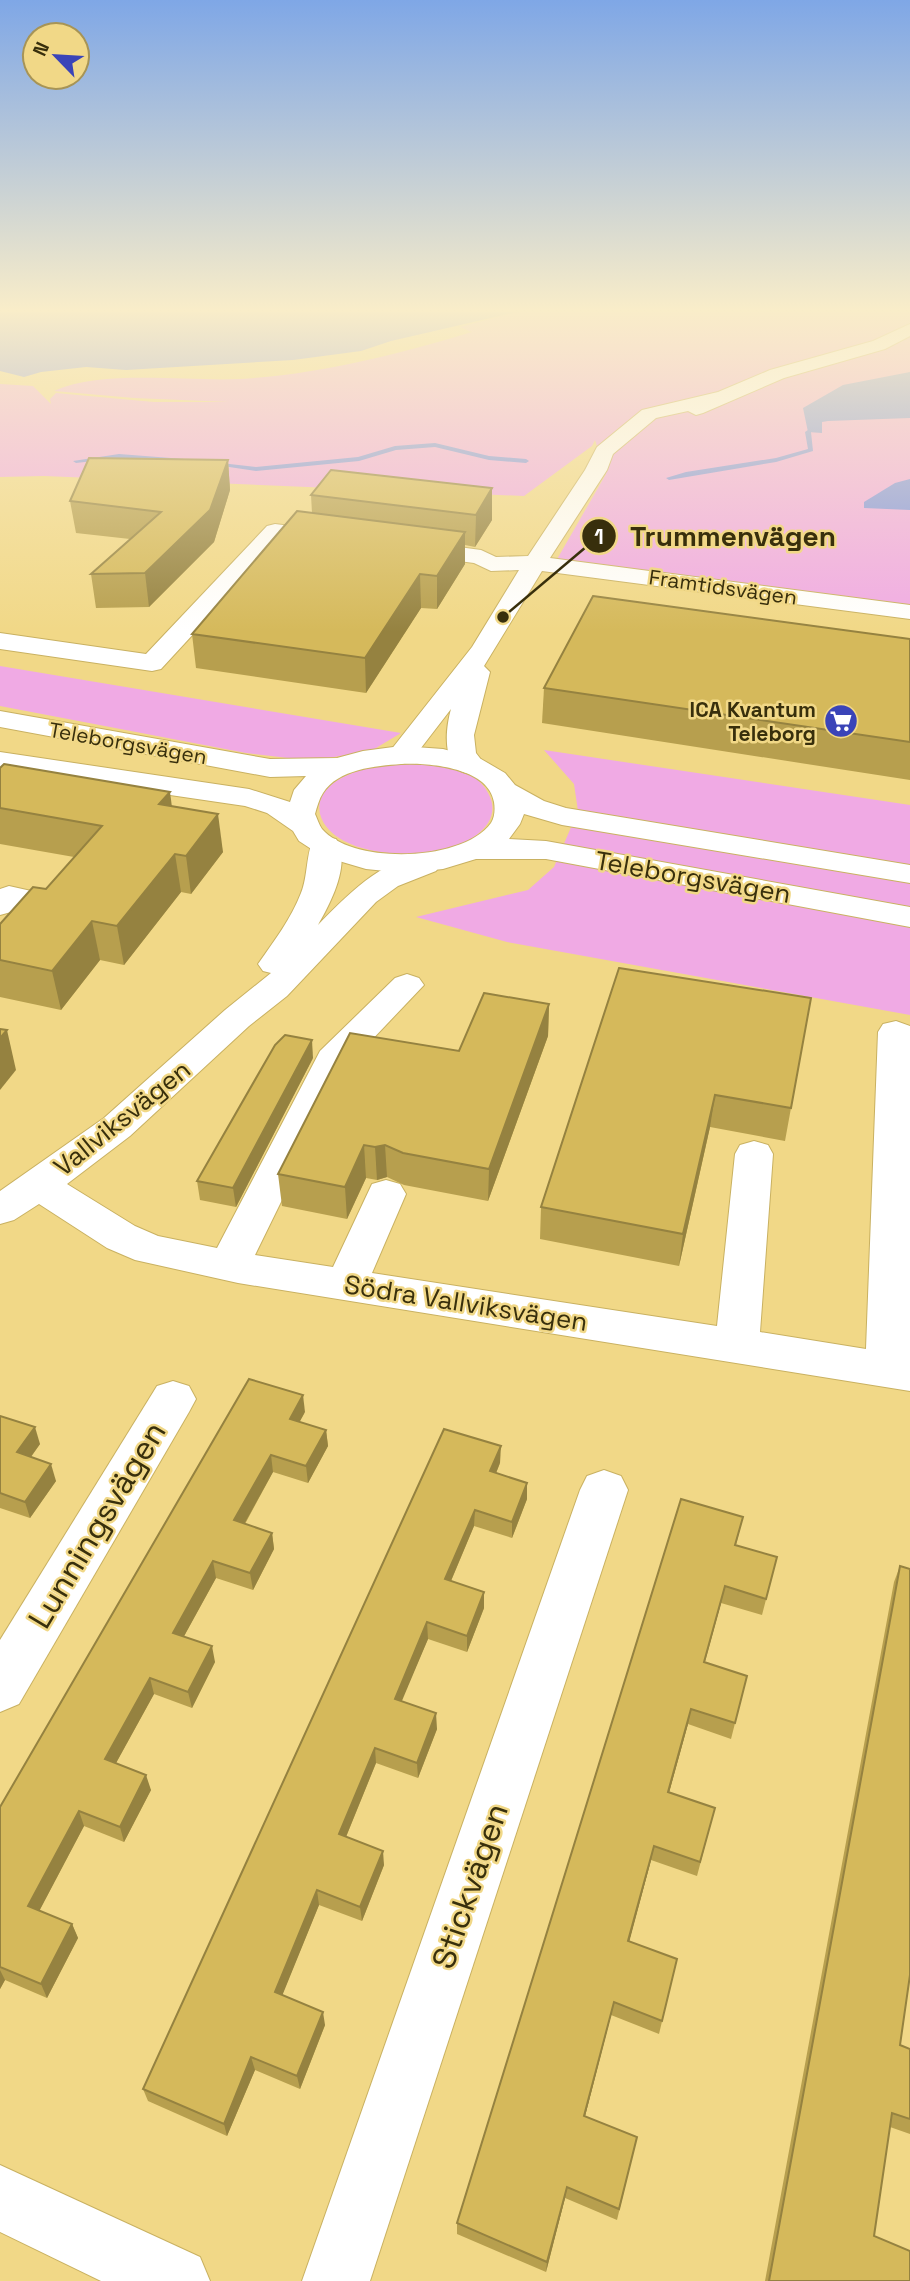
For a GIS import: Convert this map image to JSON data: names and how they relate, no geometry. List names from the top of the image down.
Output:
{
  "streets": {
    "street": [
      "Framtidsvägen",
      "Teleborgsvägen",
      "Vallviksvägen",
      "Södra Vallviksvägen",
      "Lunningsvägen",
      "Stickvägen"
    ]
  },
  "crossings": [
    ["Teleborgsvägen", "Vallviksvägen"],
    ["Vallviksvägen", "Södra Vallviksvägen"]
  ],
  "places": {
    "other": ["Trummenvägen"],
    "supermarket": ["ICA Kvantum Teleborg"]
  },
  "north": "top left"
}
